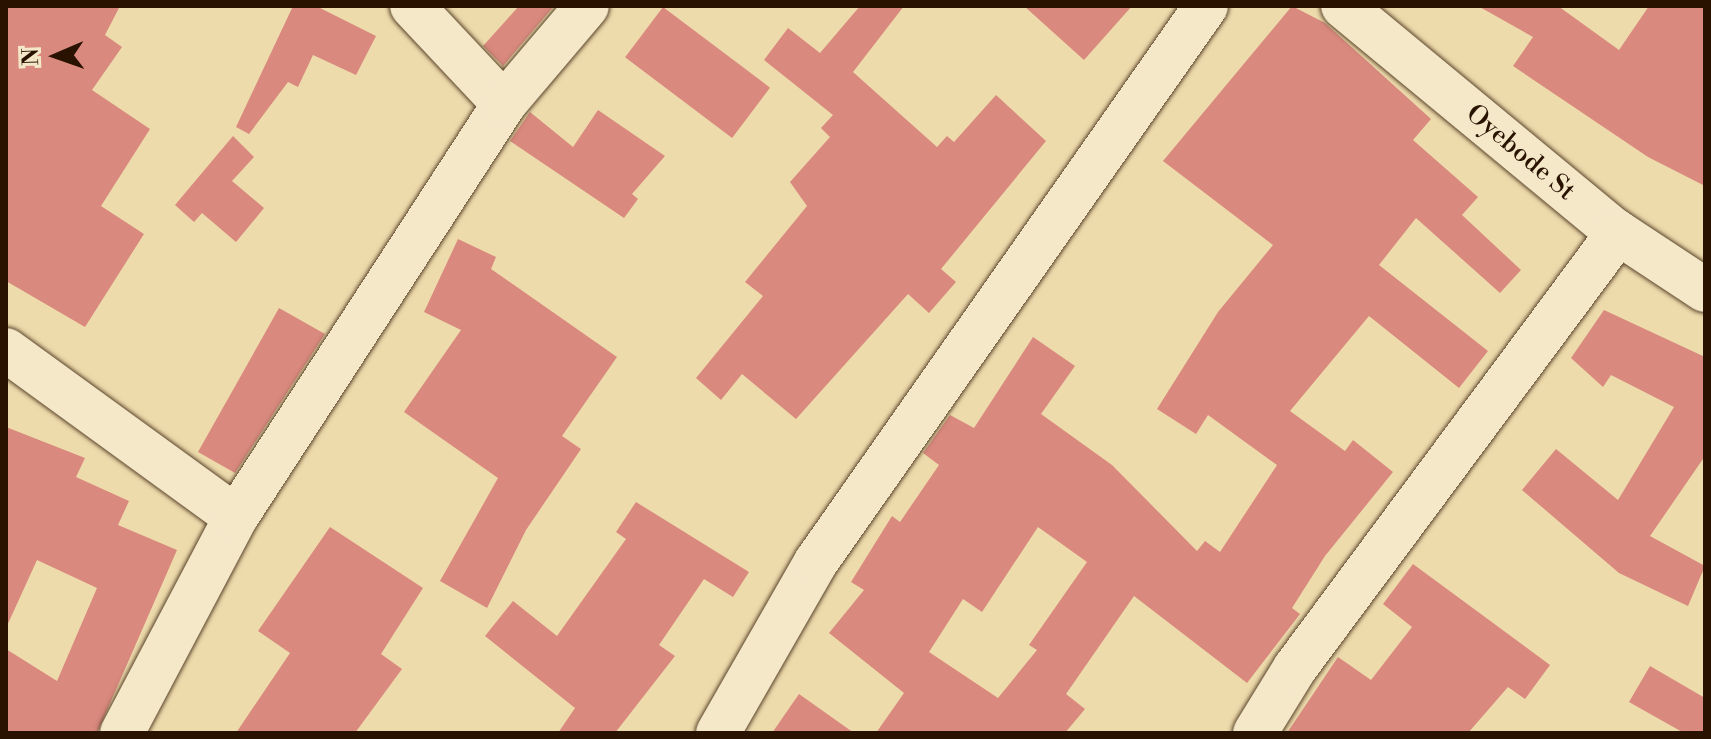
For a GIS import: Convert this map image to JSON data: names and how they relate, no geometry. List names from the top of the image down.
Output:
{
  "streets": {
    "street": ["Oyebode St"]
  },
  "north": "left"
}
